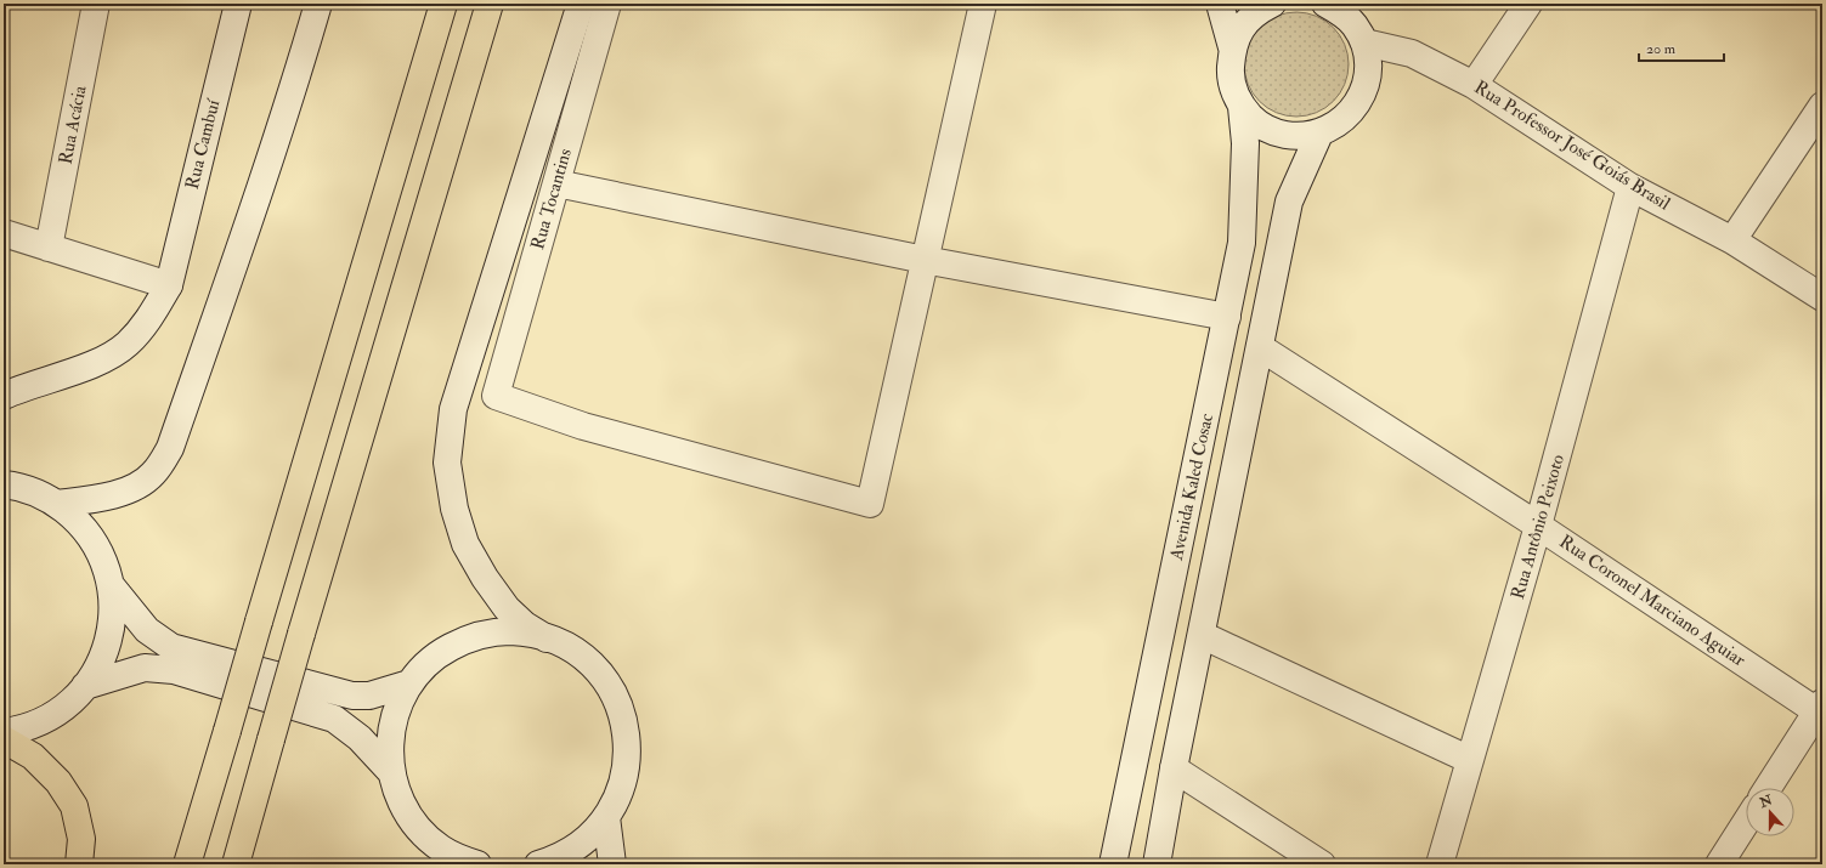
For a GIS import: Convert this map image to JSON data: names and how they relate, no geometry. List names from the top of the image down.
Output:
{
  "streets": {
    "street": [
      "Rua Acácia",
      "Rua Cambuí",
      "Rua Professor José Goiás Brasil",
      "Rua Tocantins",
      "Avenida Kaled Cosac",
      "Rua Antônio Peixoto",
      "Rua Coronel Marciano Aguiar"
    ]
  },
  "crossings": [
    ["Rua Professor José Goiás Brasil", "Rua Antônio Peixoto"],
    ["Avenida Kaled Cosac", "Rua Coronel Marciano Aguiar"],
    ["Rua Antônio Peixoto", "Rua Coronel Marciano Aguiar"]
  ],
  "scale_bar": "20 m",
  "north": "top"
}
